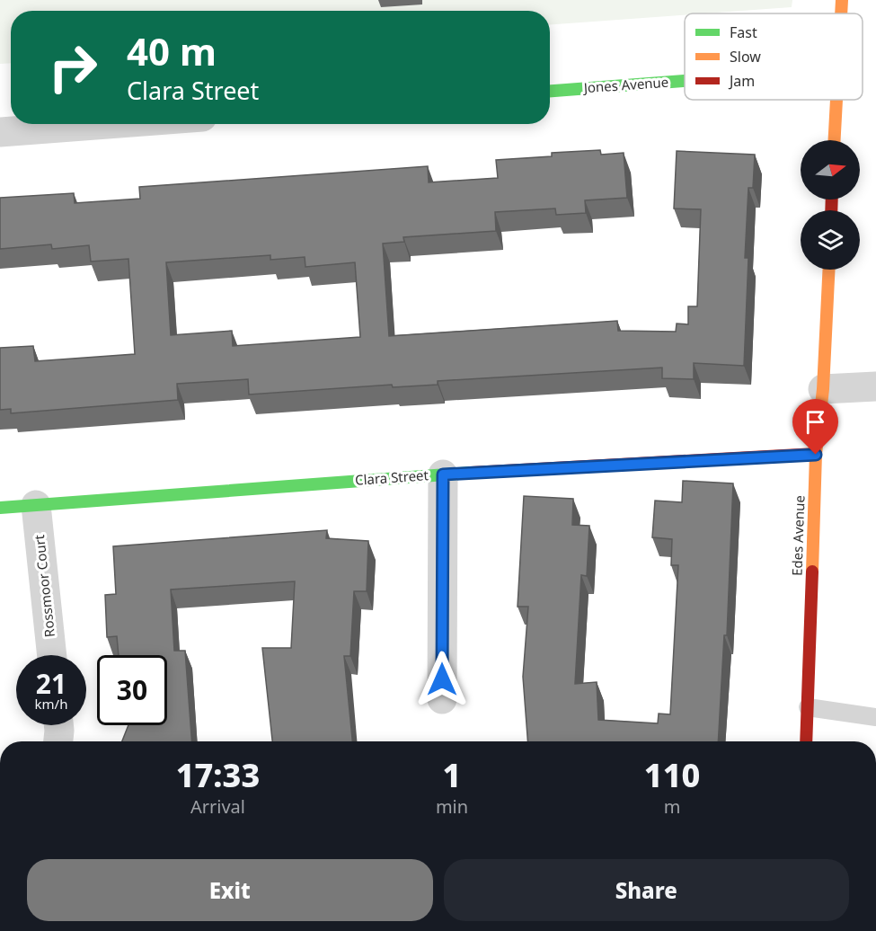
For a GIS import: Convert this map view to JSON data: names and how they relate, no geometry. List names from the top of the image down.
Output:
{
  "streets": {
    "street": [
      "Jones Avenue",
      "Clara Street",
      "Edes Avenue",
      "Rossmoor Court"
    ]
  },
  "crossings": [
    ["Clara Street", "Edes Avenue"],
    ["Clara Street", "Rossmoor Court"]
  ],
  "legend": ["Fast", "Slow", "Jam"],
  "north": "right",
  "page": {
    "turn": ["40 m", "Clara Street"],
    "speed": "21 km/h",
    "limit": "30",
    "eta": [
      "17:33",
      "Arrival",
      "1",
      "min",
      "110",
      "m"
    ],
    "buttons": ["Exit", "Share"]
  }
}
